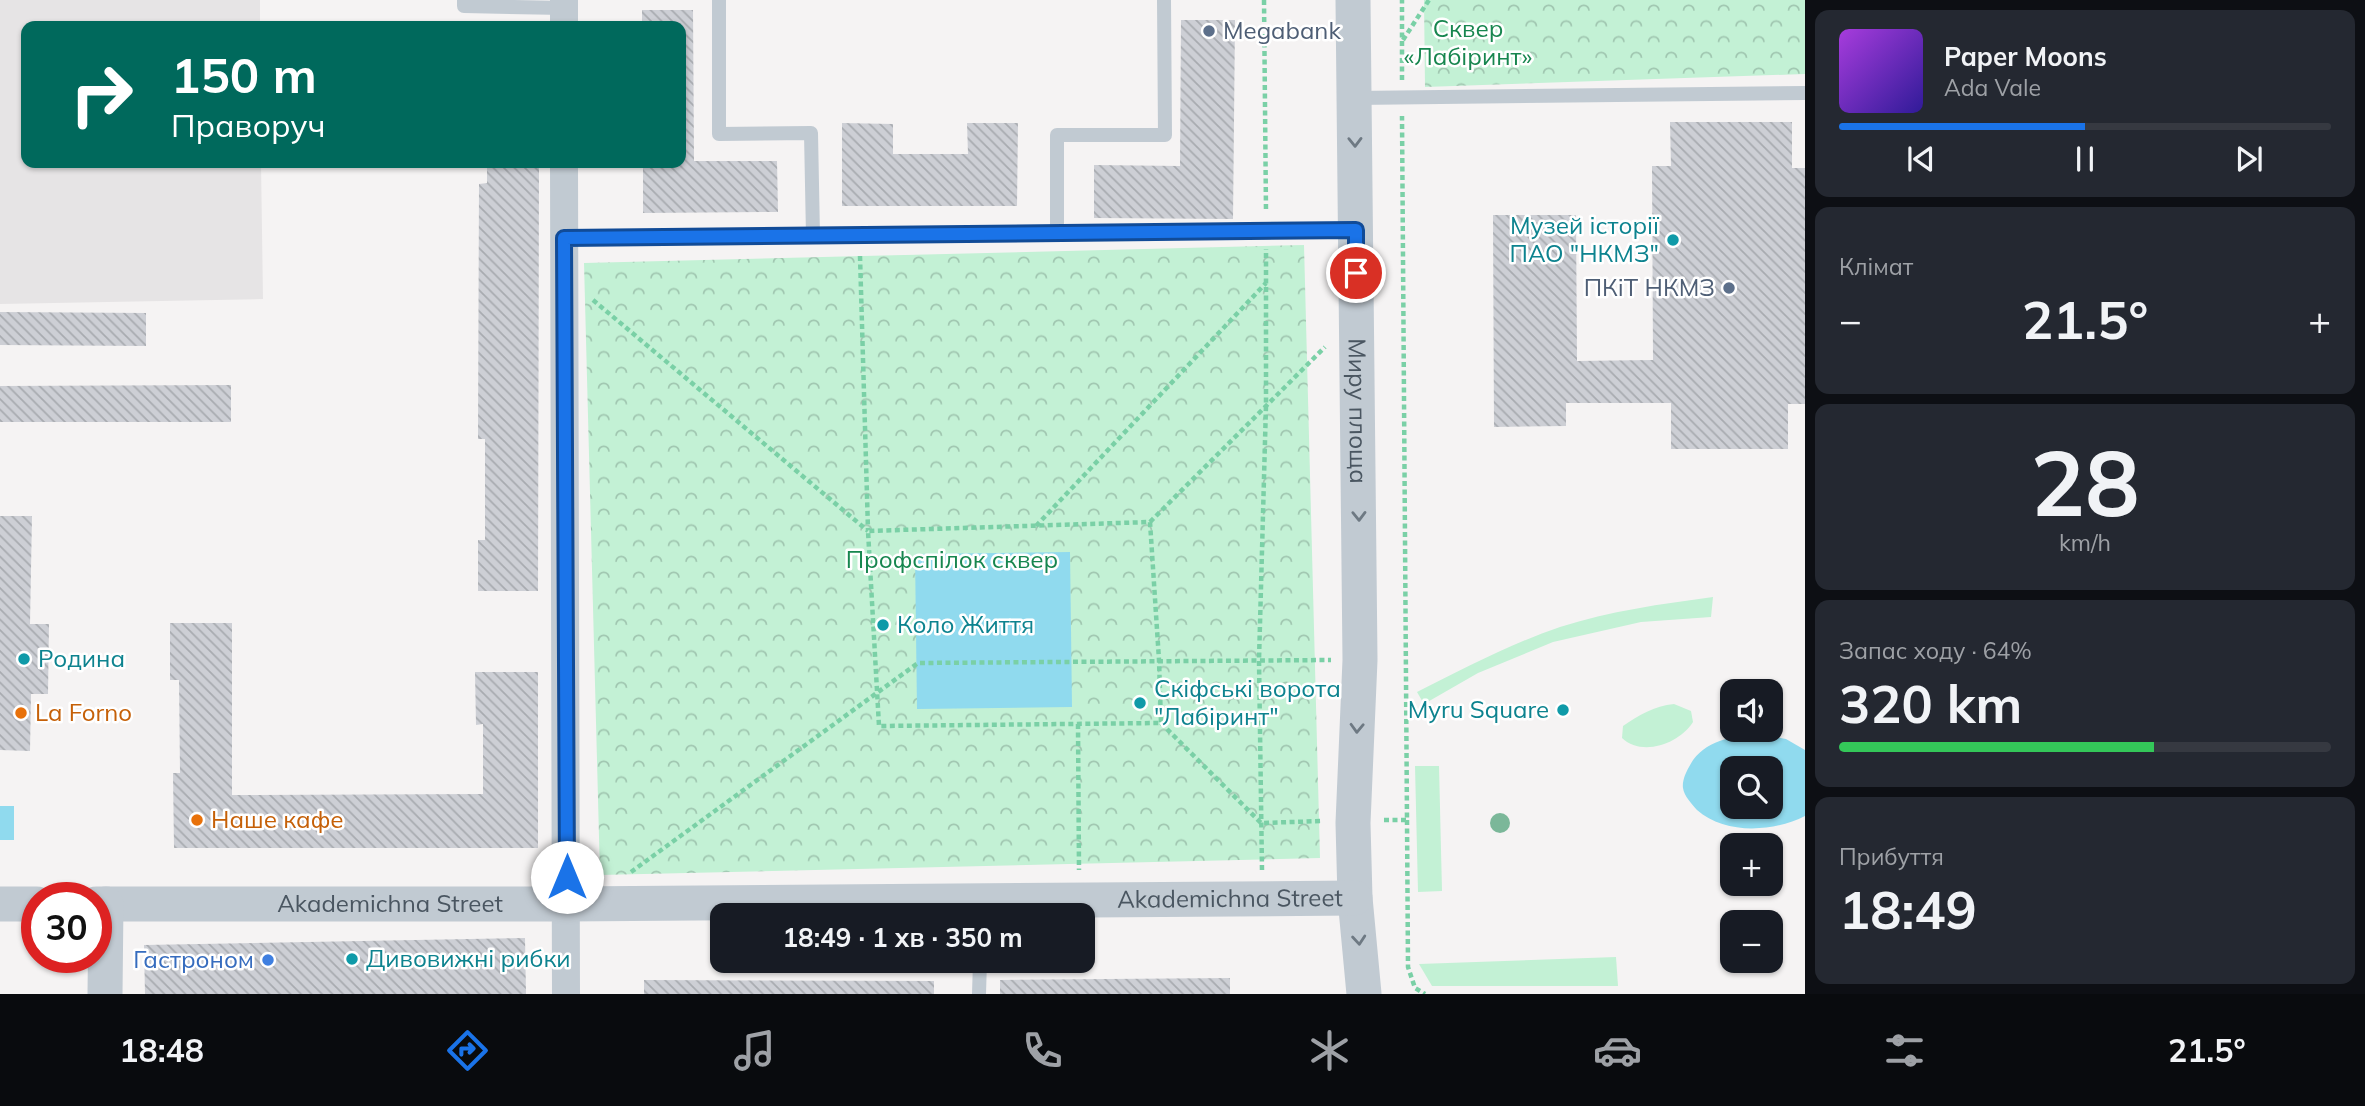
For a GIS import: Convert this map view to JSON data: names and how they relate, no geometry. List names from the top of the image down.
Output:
{
  "streets": {
    "street": ["Миру площа", "Akademichna Street"]
  },
  "crossings": [
    ["Миру площа", "Akademichna Street"]
  ],
  "one_way": ["Миру площа"],
  "parks": ["Сквер «Лабіринт»", "Профспілок сквер"],
  "places": [
    "Megabank",
    "Музей історії ПАО \"НКМЗ\"",
    "ПКіТ НКМЗ",
    "Коло Життя",
    "Родина",
    "Скіфські ворота \"Лабіринт\"",
    "Myru Square",
    "La Forno",
    "Наше кафе",
    "Дивовижні рибки",
    "Гастроном"
  ],
  "page": {
    "turn": ["150 m", "Праворуч"],
    "song": ["Paper Moons", "Ada Vale"],
    "tile": [
      "Клімат",
      ["28", "km/h"],
      ["Запас ходу · 64%", "320 km"],
      ["Прибуття", "18:49"]
    ],
    "heat": ["−", "21.5°", "+"],
    "map_buttons": ["+", "−"],
    "limit": "30",
    "trip": "18:49 · 1 хв · 350 m",
    "tabs": ["18:48", "21.5°"]
  }
}
